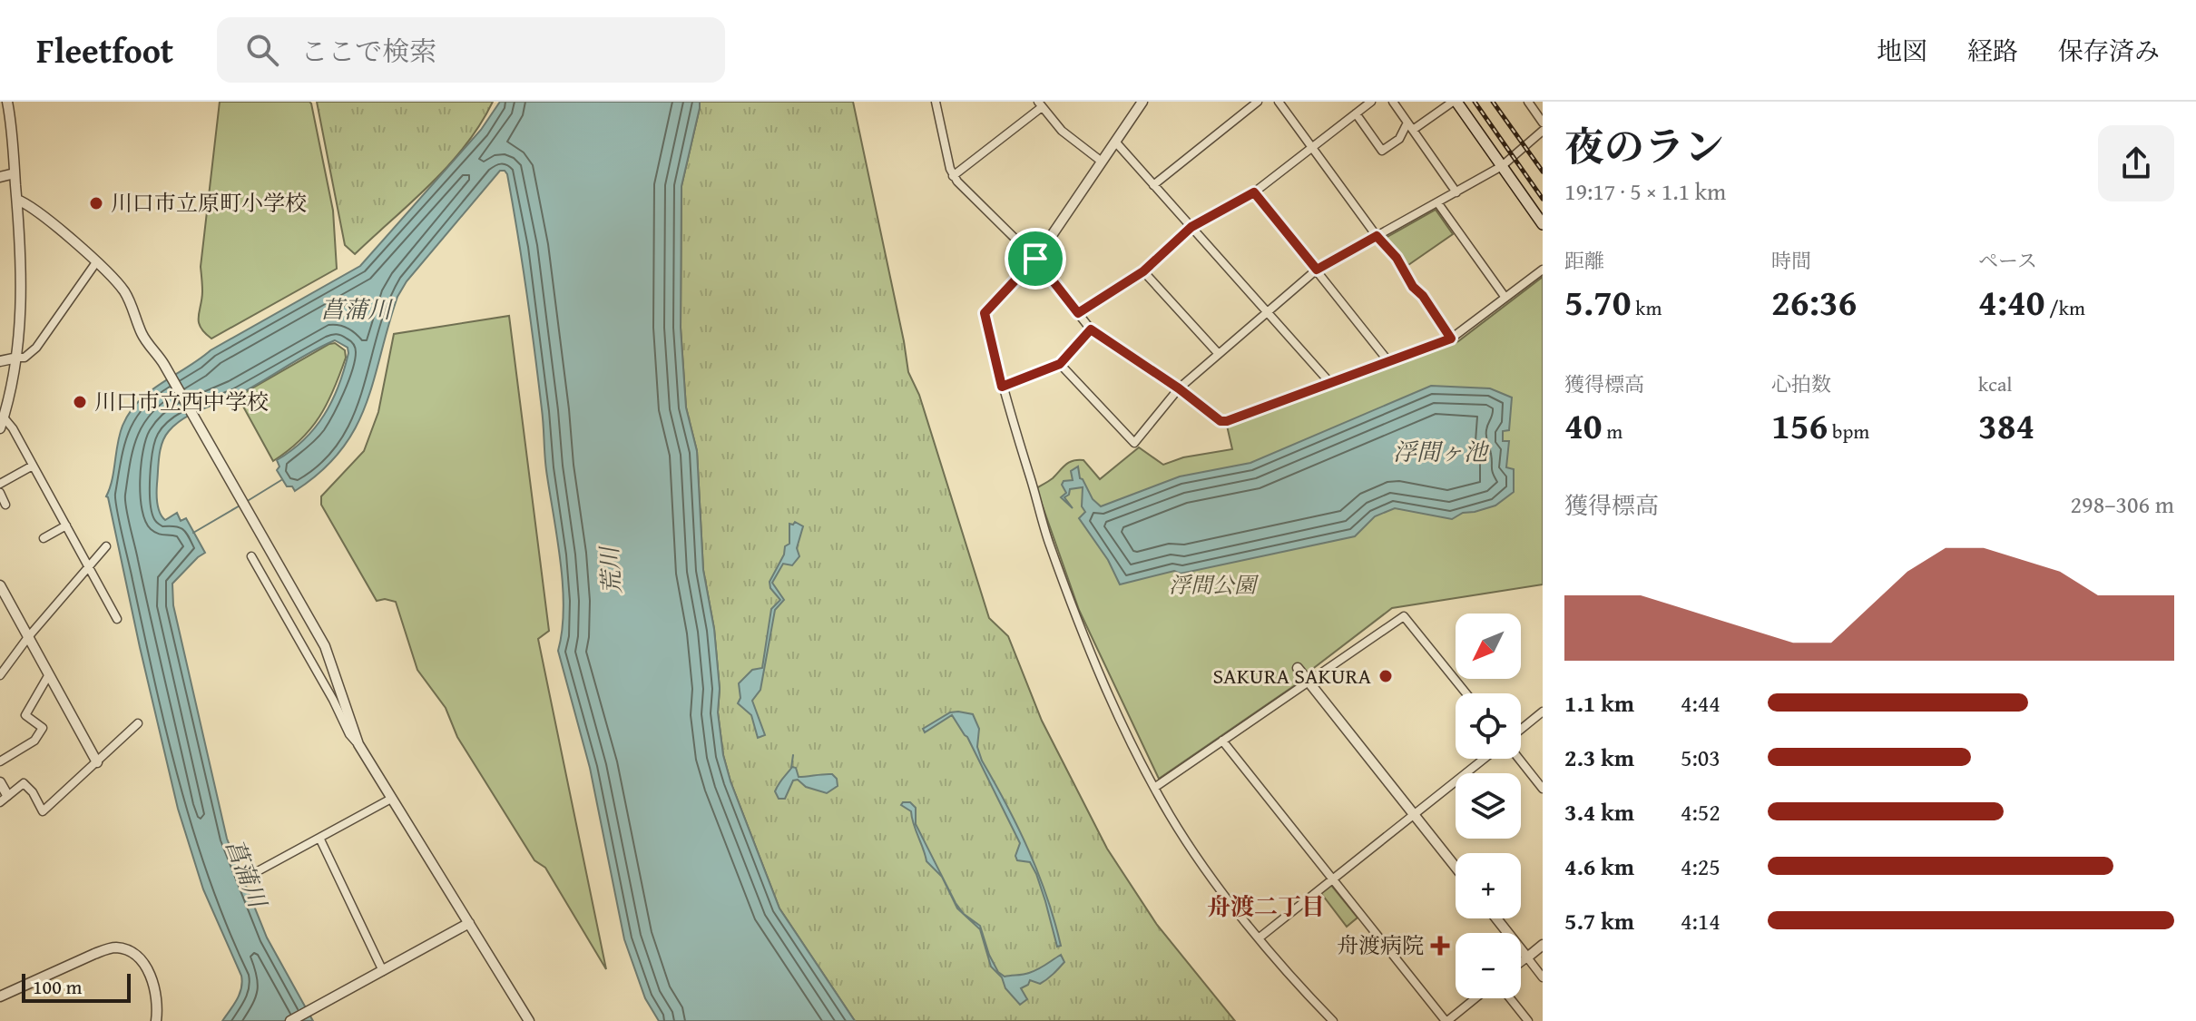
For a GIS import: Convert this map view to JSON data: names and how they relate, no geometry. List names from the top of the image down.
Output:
{
  "districts": ["舟渡二丁目"],
  "water": ["菖蒲川", "浮間ヶ池", "荒川"],
  "parks": ["浮間公園"],
  "places": {
    "other": ["川口市立原町小学校", "川口市立西中学校", "SAKURA SAKURA"],
    "health": ["舟渡病院"]
  },
  "scale_bar": "100 m",
  "north": "bottom left",
  "page": {
    "header": "Fleetfoot",
    "search": "ここで検索",
    "nav": ["地図", "経路", "保存済み"],
    "heading": ["夜のラン", "19:17 · 5 × 1.1 km"],
    "stats": [
      ["距離", "5.70 km"],
      ["時間", "26:36"],
      ["ペース", "4:40 /km"],
      ["獲得標高", "40 m"],
      ["心拍数", "156 bpm"],
      ["kcal", "384"]
    ],
    "chart": ["獲得標高", "298–306 m"],
    "map_buttons": ["+", "−"],
    "list": [
      {
        "name": "1.1 km",
        "note": "4:44"
      },
      {
        "name": "2.3 km",
        "note": "5:03"
      },
      {
        "name": "3.4 km",
        "note": "4:52"
      },
      {
        "name": "4.6 km",
        "note": "4:25"
      },
      {
        "name": "5.7 km",
        "note": "4:14"
      }
    ],
    "scale": "100 m"
  }
}
